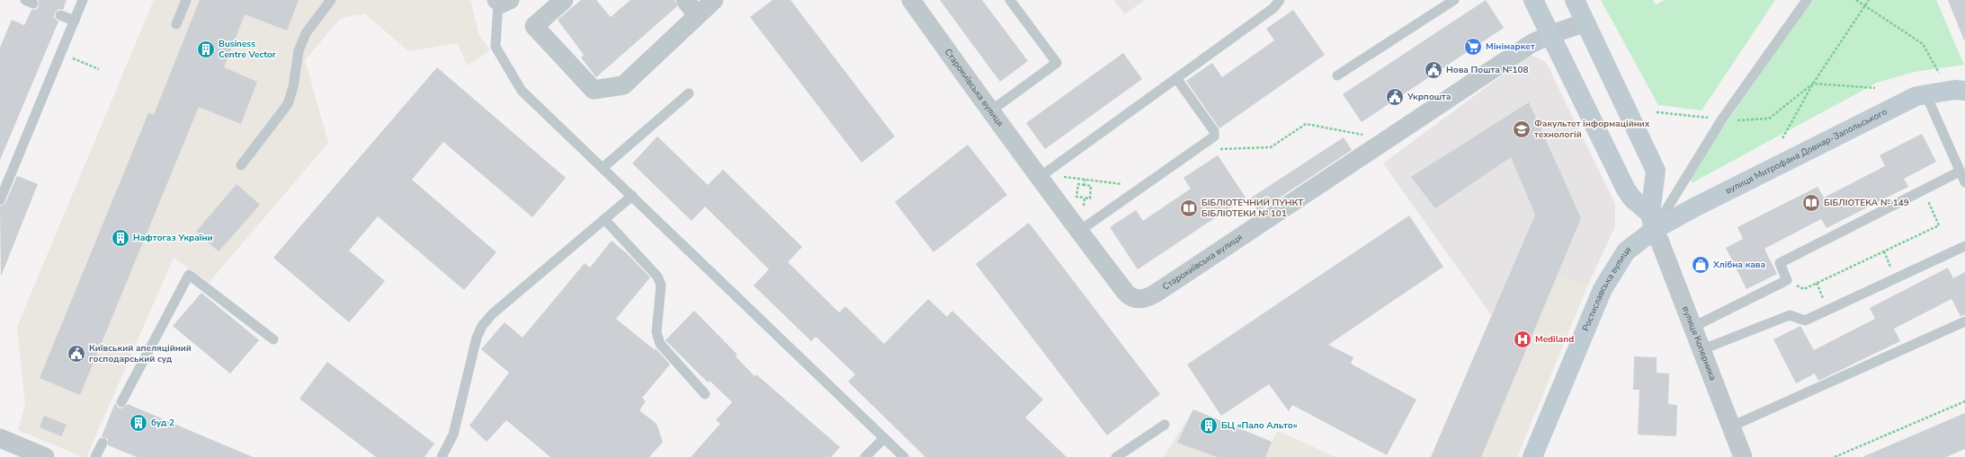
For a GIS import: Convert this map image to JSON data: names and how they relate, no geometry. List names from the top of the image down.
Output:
{
  "streets": {
    "street": [
      "Старокиївська вулиця",
      "вулиця Митрофана Довнар-Запольського",
      "Ростиславська вулиця",
      "вулиця Коперника"
    ]
  },
  "crossings": [
    ["вулиця Митрофана Довнар-Запольського", "Ростиславська вулиця"],
    ["вулиця Митрофана Довнар-Запольського", "вулиця Коперника"],
    ["Ростиславська вулиця", "вулиця Коперника"]
  ],
  "places": {
    "supermarket": ["Мінімаркет"],
    "building": [
      "Business Centre Vector",
      "Нафтогаз України",
      "буд 2",
      "БЦ «Пало Альто»"
    ],
    "public building": ["Нова Пошта №108", "Укрпошта", "Київський апеляційний господарський суд"],
    "school or university": ["Факультет інформаційних технологій"],
    "library": ["БІБЛІОТЕКА № 149", "БІБЛІОТЕЧНИЙ ПУНКТ БІБЛІОТЕКИ № 101"],
    "shop": ["Хлібна кава"],
    "hospital": ["Mediland"]
  }
}
